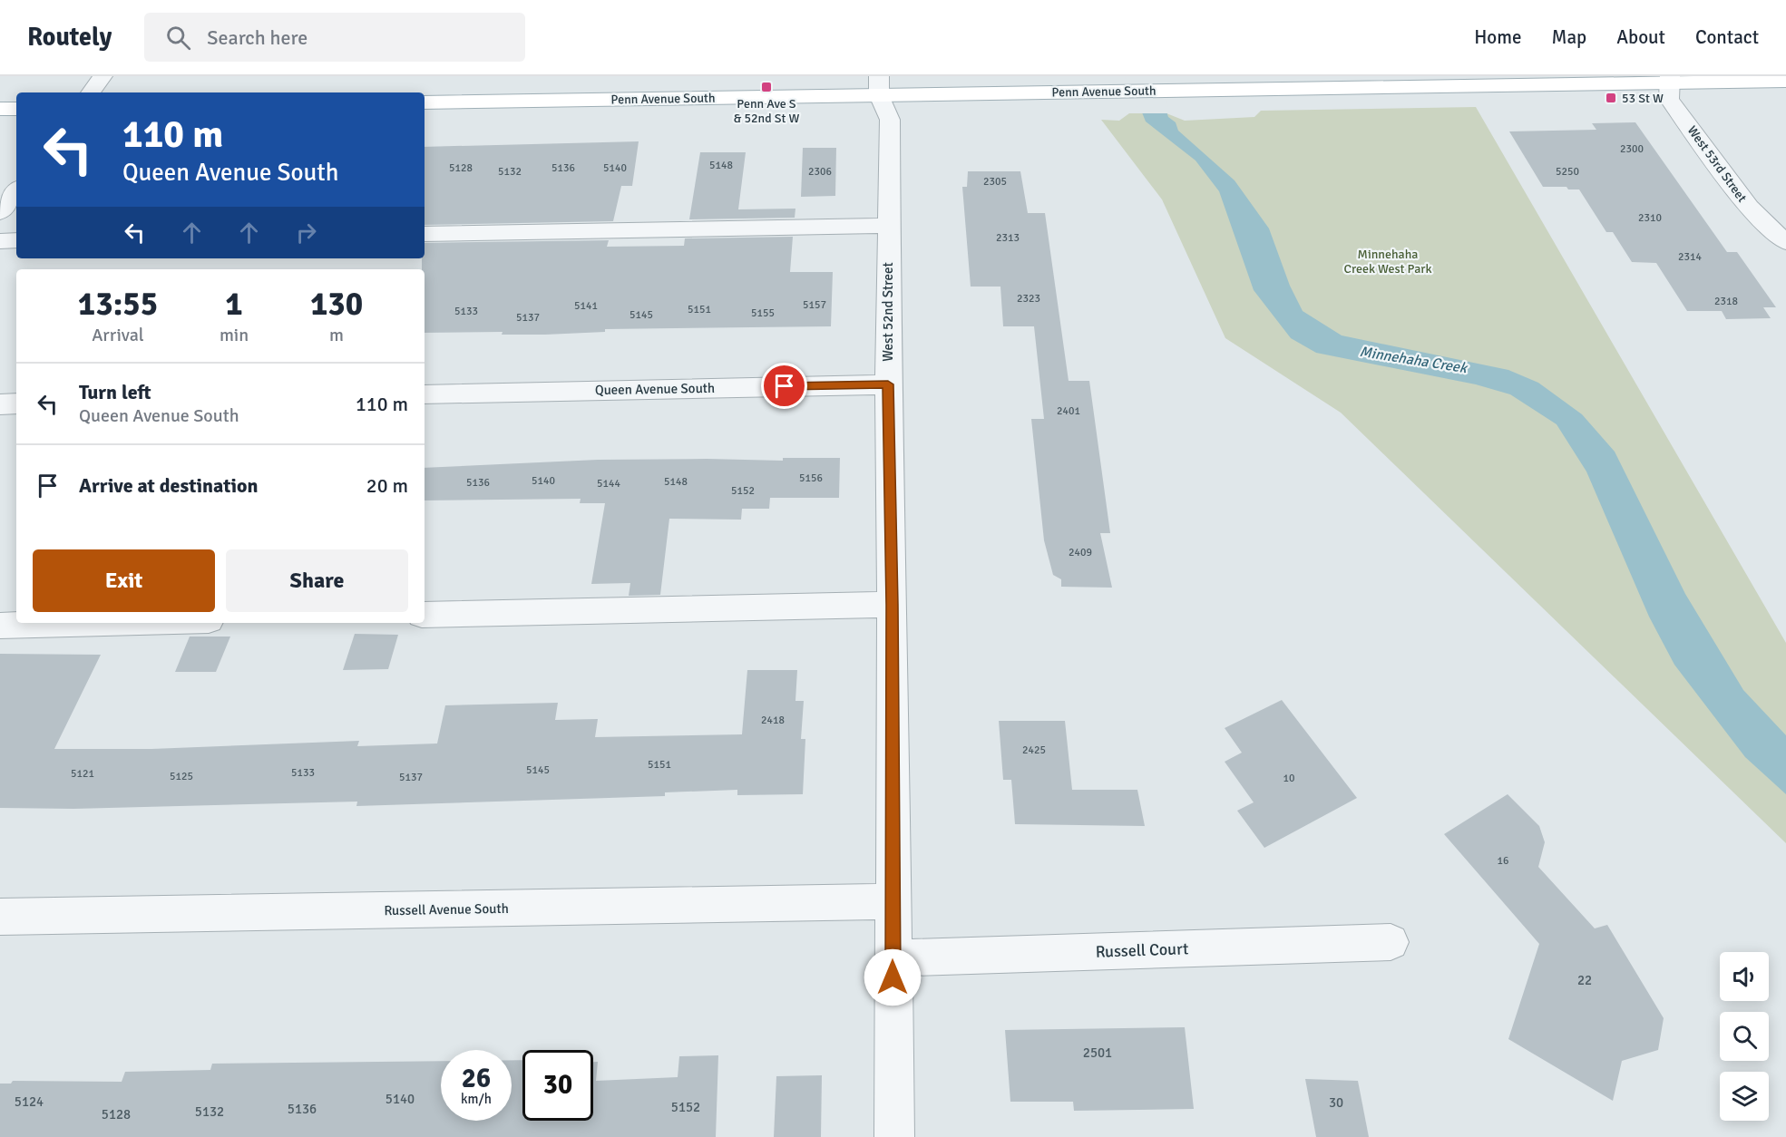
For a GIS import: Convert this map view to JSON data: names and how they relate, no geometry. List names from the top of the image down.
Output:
{
  "streets": {
    "main road": ["Penn Avenue South"],
    "street": [
      "West 53rd Street",
      "West 52nd Street",
      "Queen Avenue South",
      "Russell Avenue South",
      "Russell Court"
    ]
  },
  "crossings": [
    ["Penn Avenue South", "West 53rd Street"],
    ["Penn Avenue South", "West 52nd Street"],
    ["West 52nd Street", "Queen Avenue South"],
    ["West 52nd Street", "Russell Avenue South"],
    ["West 52nd Street", "Russell Court"]
  ],
  "water": ["Minnehaha Creek"],
  "parks": ["Minnehaha Creek West Park"],
  "places": {
    "transit": ["Penn Ave S & 52nd St W", "53 St W"]
  },
  "house_numbers": [
    "2300",
    "5148",
    "5128",
    "5136",
    "5140",
    "5132",
    "2306",
    "5250",
    "2305",
    "2310",
    "2313",
    "2314",
    "2323",
    "2318",
    "5157",
    "5141",
    "5151",
    "5133",
    "5155",
    "5145",
    "5137",
    "2401",
    "5156",
    "5140",
    "5148",
    "5136",
    "5144",
    "5152",
    "2409",
    "2418",
    "2425",
    "5151",
    "5145",
    "5133",
    "5121",
    "5125",
    "5137",
    "10",
    "16",
    "22",
    "2501",
    "5140",
    "5124",
    "30",
    "5152",
    "5136",
    "5132",
    "5128"
  ],
  "page": {
    "header": "Routely",
    "search": "Search here",
    "nav": [
      "Home",
      "Map",
      "About",
      "Contact"
    ],
    "turn": ["110 m", "Queen Avenue South"],
    "eta": [
      "13:55",
      "Arrival",
      "1",
      "min",
      "130",
      "m"
    ],
    "list": [
      {
        "name": "Turn left",
        "note": "Queen Avenue South",
        "value": "110 m"
      },
      {
        "name": "Arrive at destination",
        "value": "20 m"
      }
    ],
    "buttons": ["Exit", "Share"],
    "speed": "26 km/h",
    "limit": "30"
  }
}
